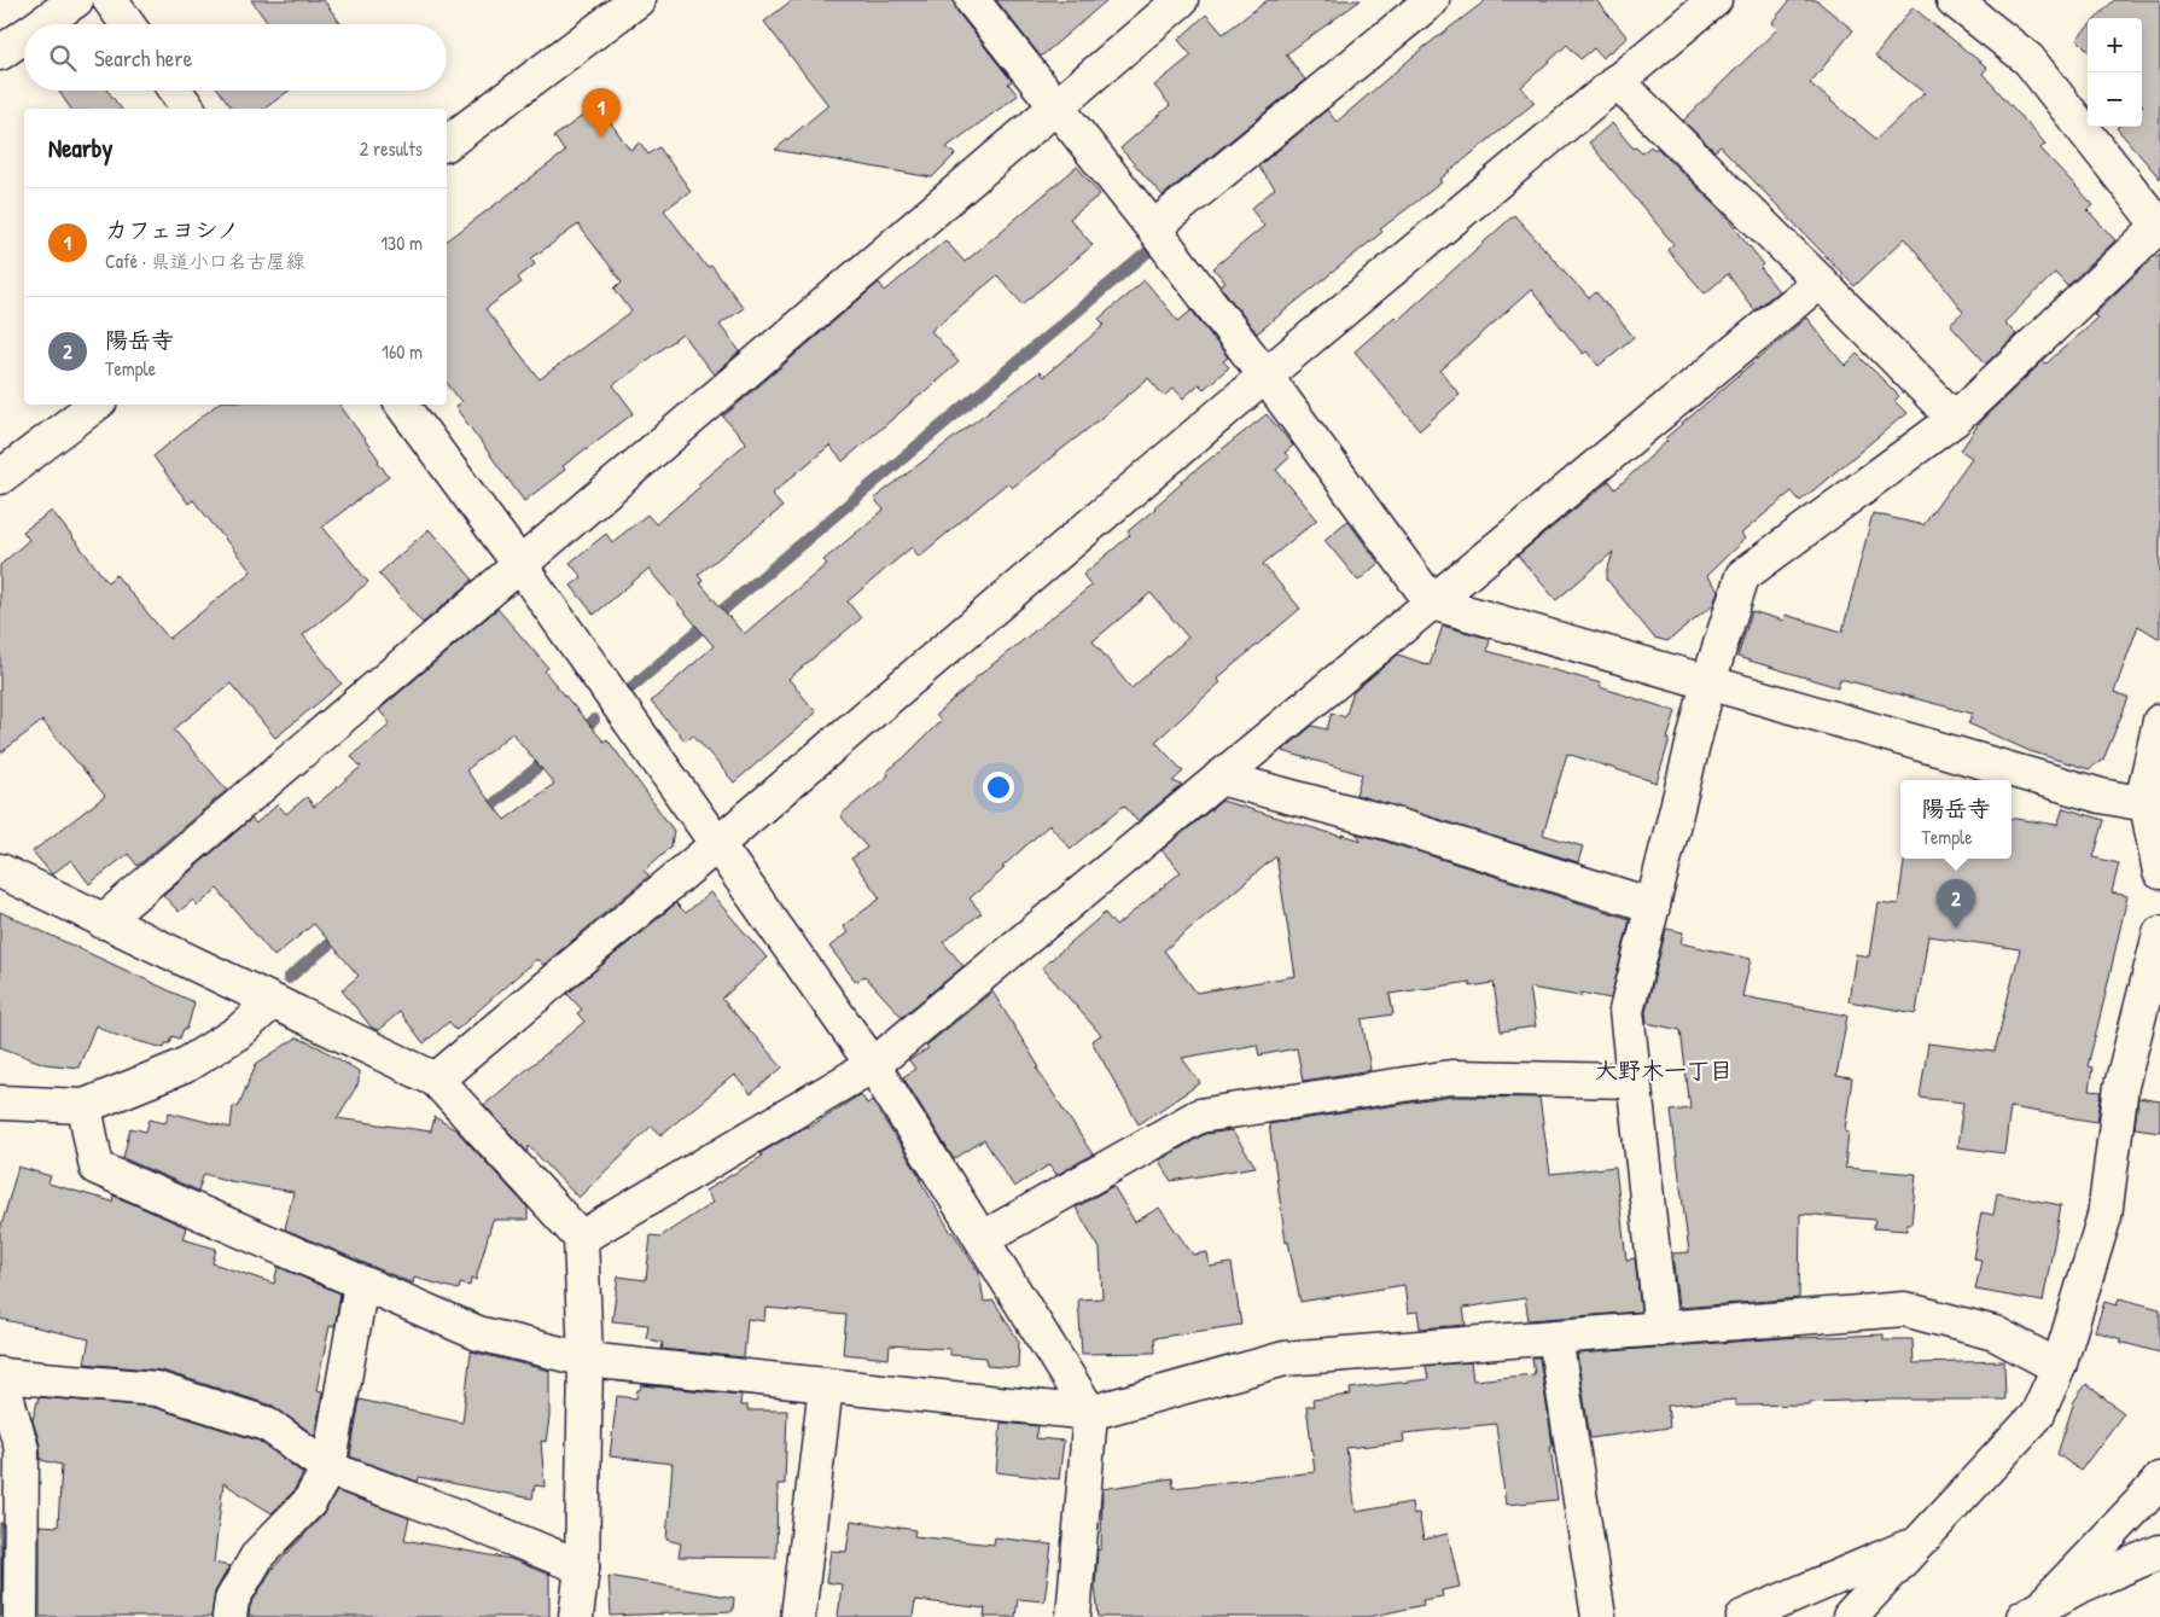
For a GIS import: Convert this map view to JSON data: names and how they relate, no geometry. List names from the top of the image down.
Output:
{
  "districts": ["大野木一丁目"],
  "page": {
    "map_buttons": ["+", "−"],
    "search": "Search here",
    "pins": ["1", "2"],
    "heading": ["Nearby", "2 results"],
    "list": [
      {
        "mark": "1",
        "name": "カフェヨシノ",
        "note": "Café · 県道小口名古屋線",
        "value": "130 m"
      },
      {
        "mark": "2",
        "name": "陽岳寺",
        "note": "Temple",
        "value": "160 m"
      }
    ],
    "popup": ["陽岳寺", "Temple"]
  }
}
